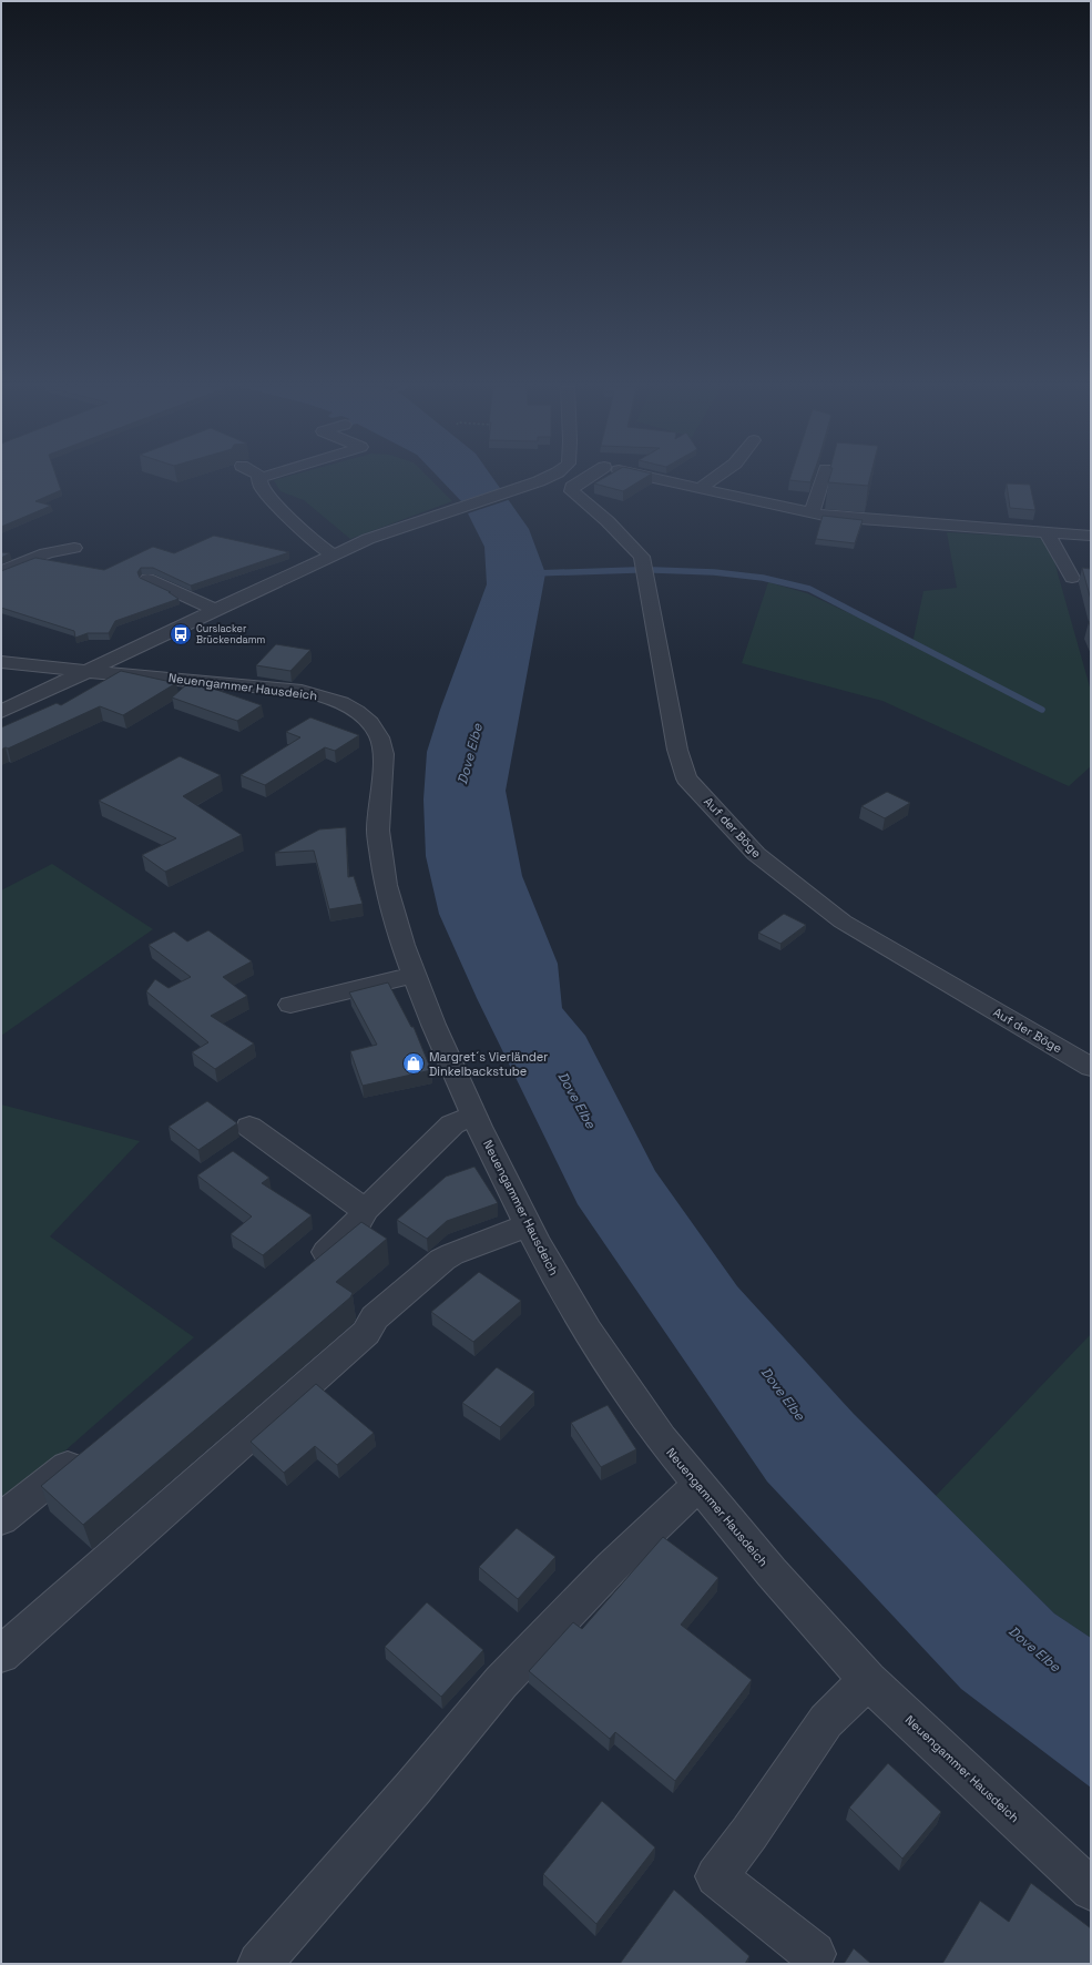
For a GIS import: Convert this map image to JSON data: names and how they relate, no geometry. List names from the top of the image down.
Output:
{
  "streets": {
    "street": ["Neuengammer Hausdeich", "Auf der Böge"]
  },
  "water": ["Dove Elbe"],
  "places": {
    "bus stop": ["Curslacker Brückendamm"],
    "shop": ["Margret´s Vierländer Dinkelbackstube"]
  }
}
